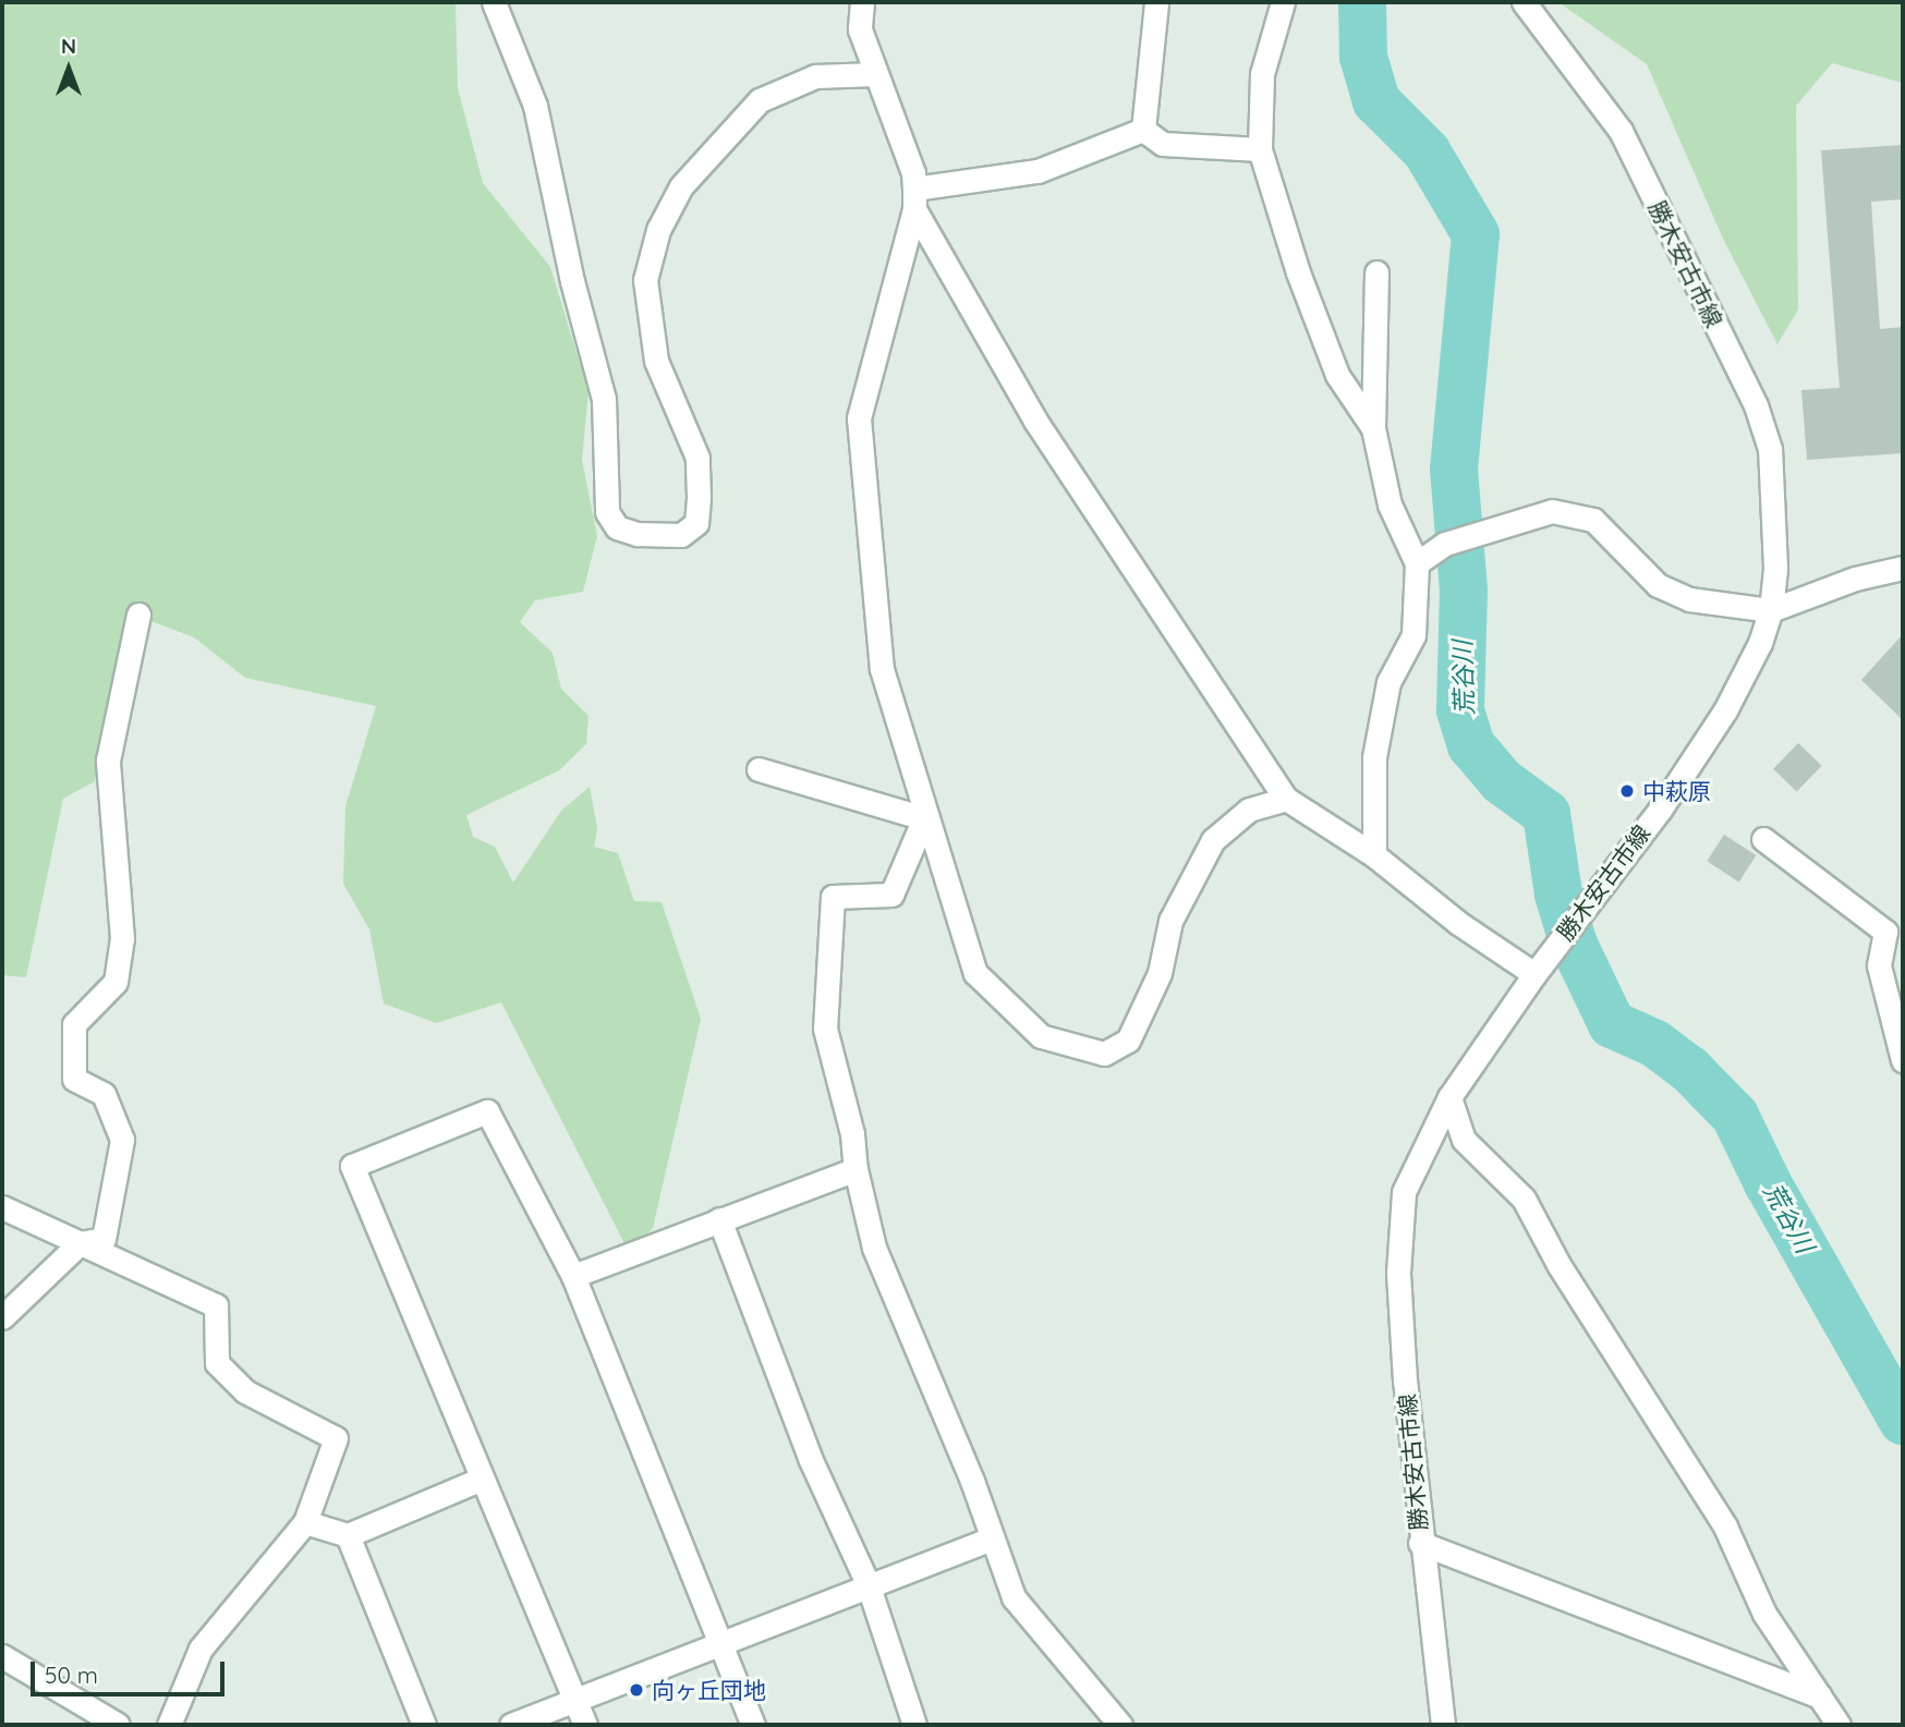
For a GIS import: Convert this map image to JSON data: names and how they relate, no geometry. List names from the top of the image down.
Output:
{
  "streets": {
    "street": ["勝木安古市線"]
  },
  "water": ["荒谷川"],
  "places": ["中萩原", "向ヶ丘団地"],
  "scale_bar": "50 m",
  "north": "top"
}
